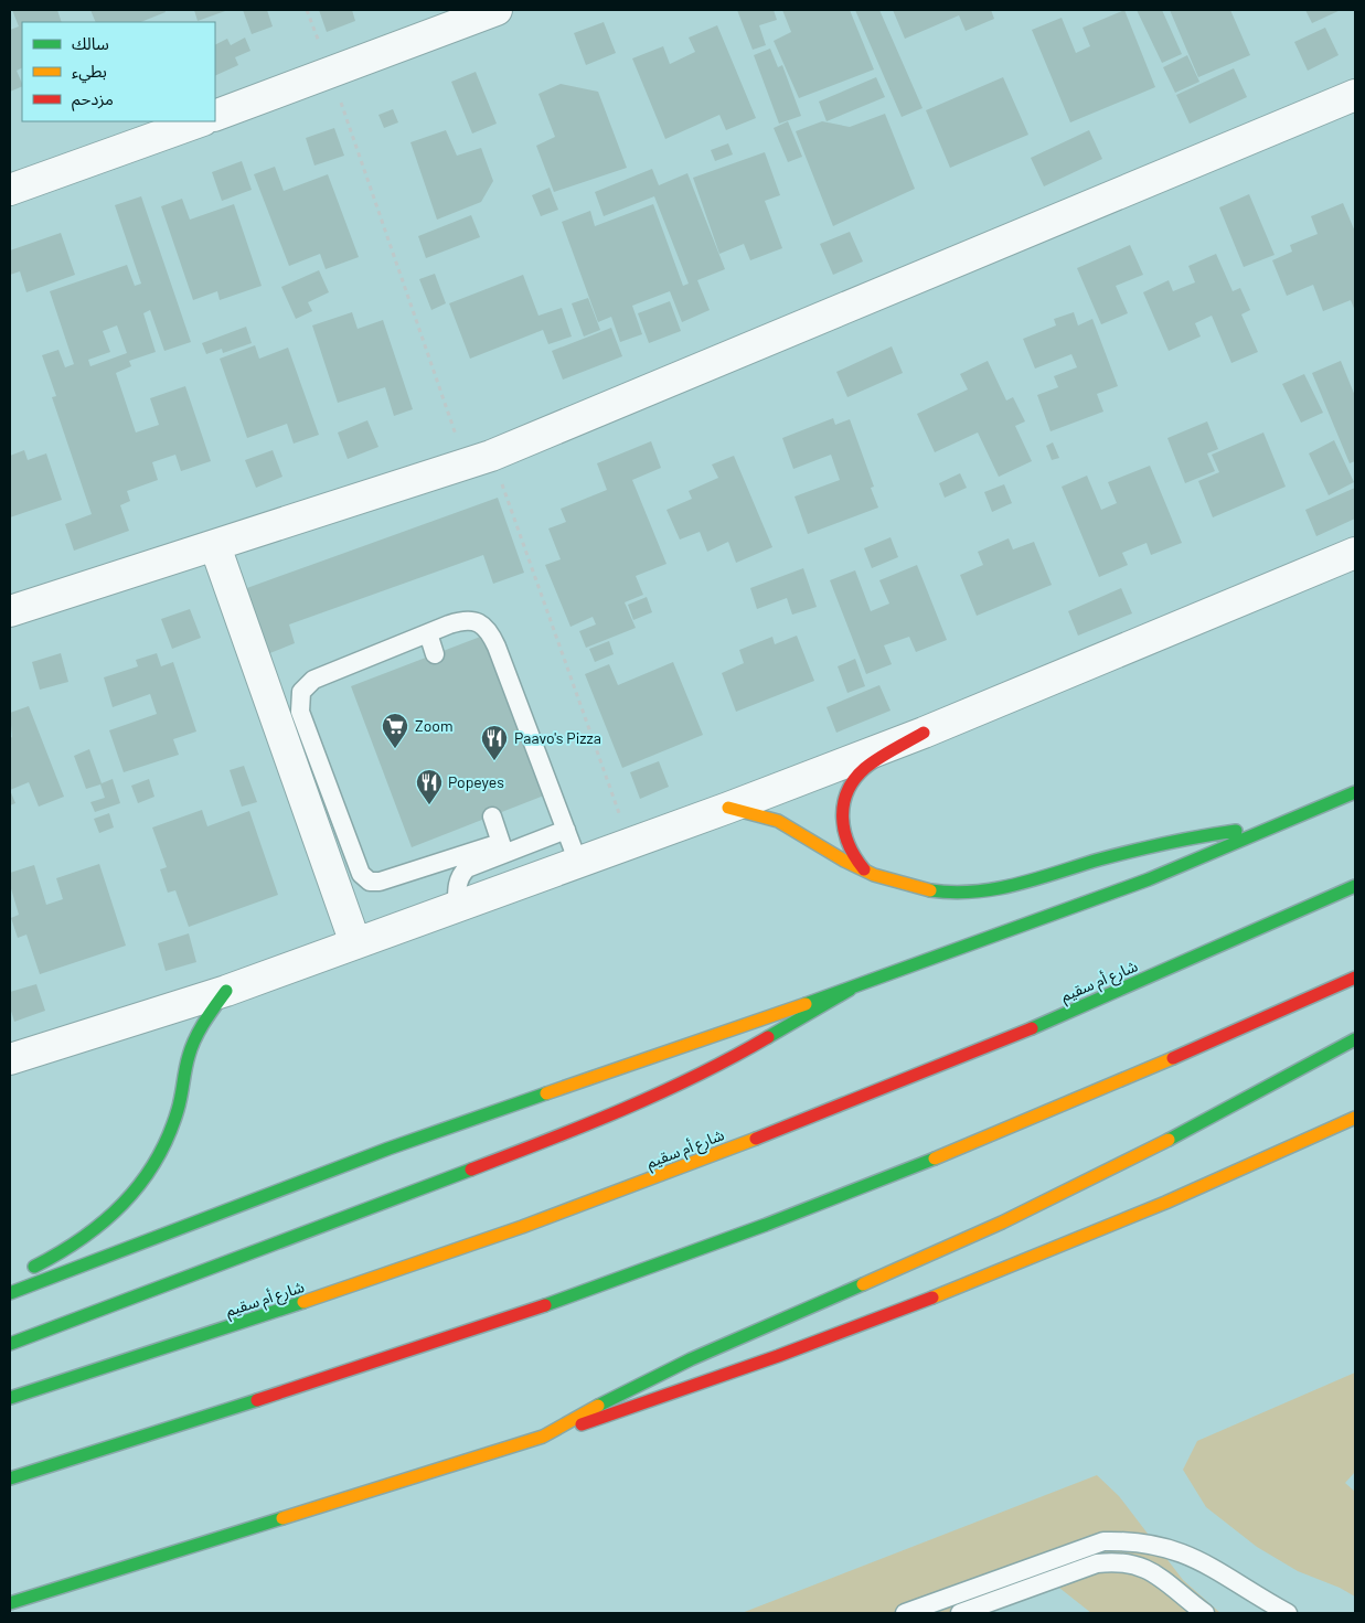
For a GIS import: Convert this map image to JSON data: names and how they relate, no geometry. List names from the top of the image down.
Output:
{
  "streets": {
    "main road": ["شارع أم سقيم"]
  },
  "places": {
    "supermarket": ["Zoom"],
    "restaurant": ["Paavo's Pizza", "Popeyes"]
  },
  "legend": ["سالك", "بطيء", "مزدحم"]
}
